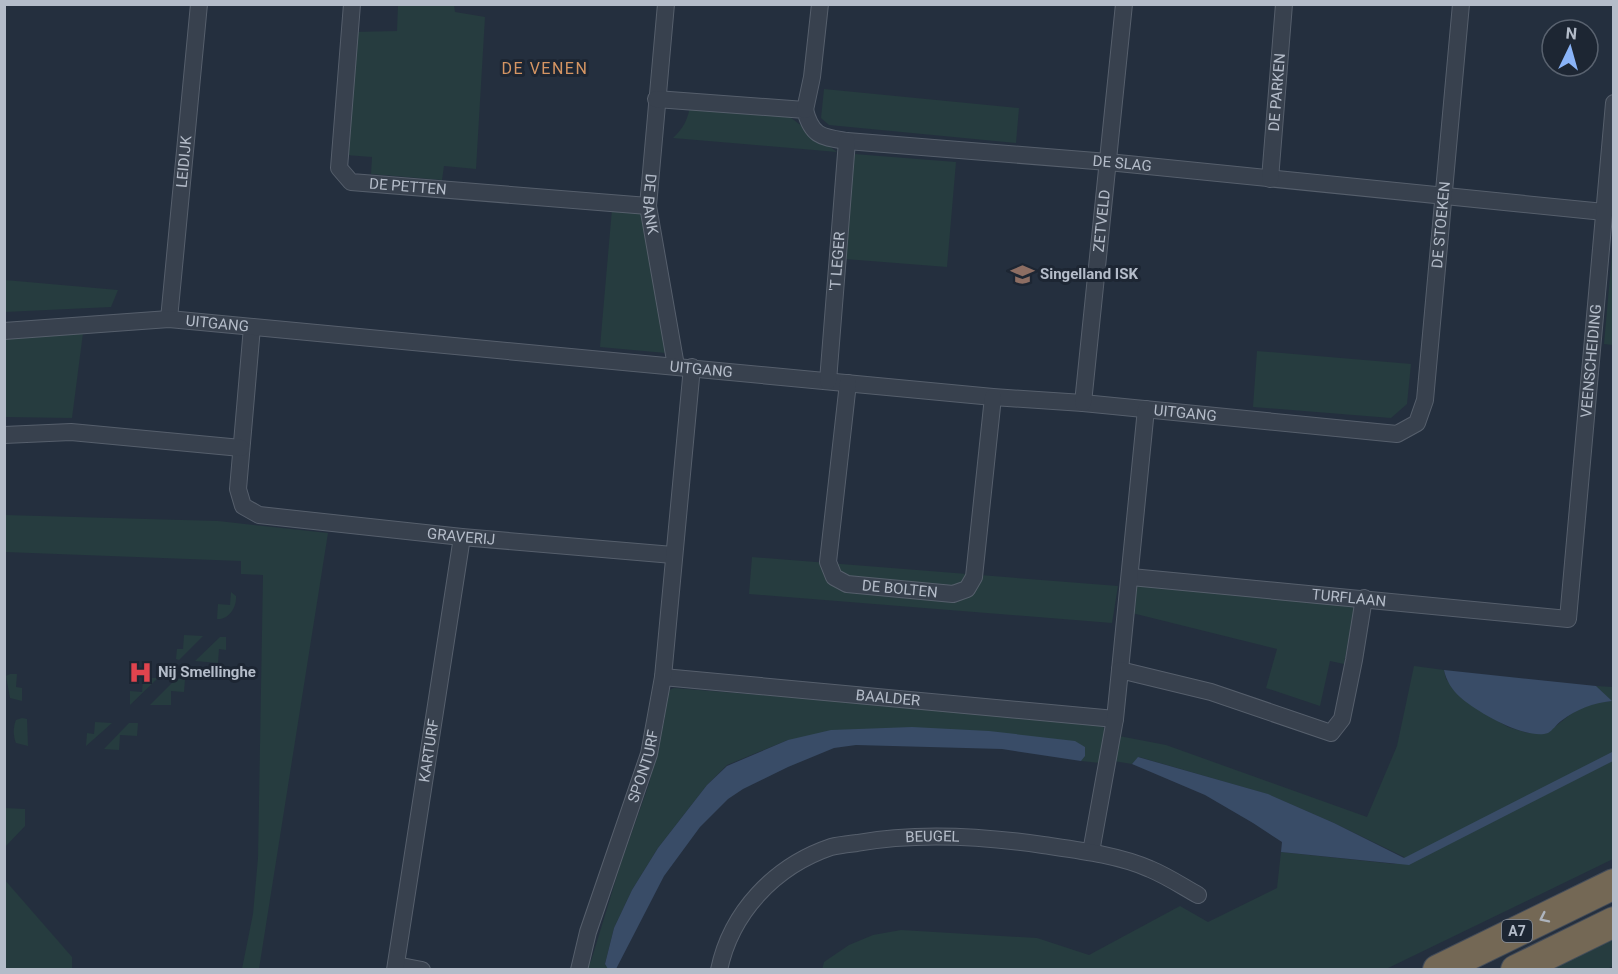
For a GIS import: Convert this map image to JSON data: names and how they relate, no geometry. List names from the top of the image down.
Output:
{
  "streets": {
    "highway": ["A7"],
    "street": [
      "DE PARKEN",
      "LEIDIJK",
      "DE SLAG",
      "DE PETTEN",
      "DE BANK",
      "ZETVELD",
      "DE STOEKEN",
      "'T LEGER",
      "UITGANG",
      "VEENSCHEIDING",
      "GRAVERIJ",
      "DE BOLTEN",
      "TURFLAAN",
      "BAALDER",
      "KARTURF",
      "SPONTURF",
      "BEUGEL"
    ]
  },
  "crossings": [
    ["DE PARKEN", "DE SLAG"],
    ["LEIDIJK", "UITGANG"],
    ["DE SLAG", "ZETVELD"],
    ["DE SLAG", "DE STOEKEN"],
    ["DE SLAG", "'T LEGER"],
    ["DE SLAG", "VEENSCHEIDING"],
    ["DE PETTEN", "DE BANK"],
    ["DE BANK", "UITGANG"],
    ["ZETVELD", "UITGANG"],
    ["DE STOEKEN", "UITGANG"],
    ["'T LEGER", "UITGANG"],
    ["UITGANG", "GRAVERIJ"],
    ["UITGANG", "DE BOLTEN"],
    ["VEENSCHEIDING", "TURFLAAN"],
    ["GRAVERIJ", "KARTURF"],
    ["GRAVERIJ", "SPONTURF"],
    ["BAALDER", "SPONTURF"]
  ],
  "districts": ["DE VENEN"],
  "places": {
    "school or university": ["Singelland ISK"],
    "hospital": ["Nij Smellinghe"]
  },
  "north": "top"
}
